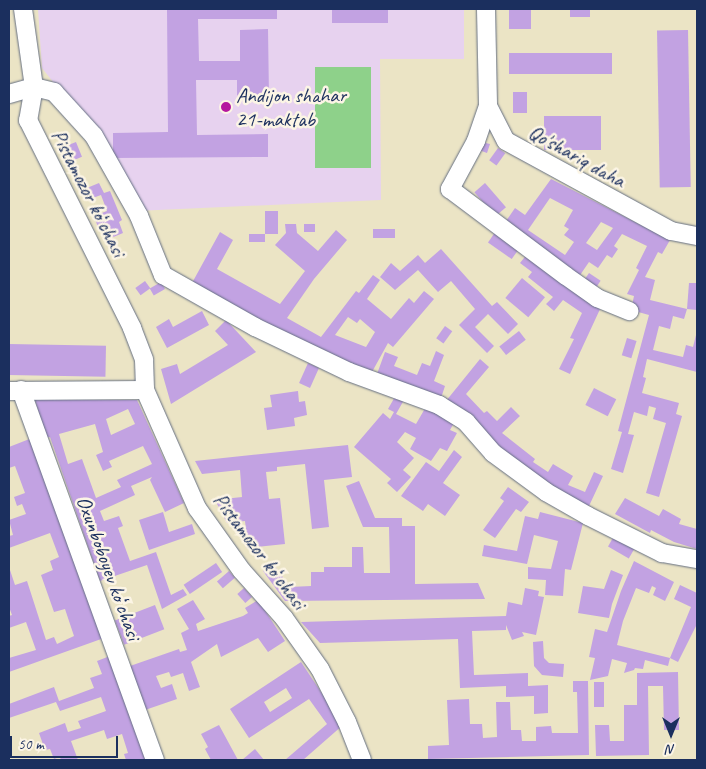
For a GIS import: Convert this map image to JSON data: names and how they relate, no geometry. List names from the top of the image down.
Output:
{
  "streets": {
    "street": ["Qo'shariq daha", "Pistamozor koʻchasi", "Oxunboboyev koʻchasi"]
  },
  "places": ["Andijon shahar 21-maktab"],
  "scale_bar": "50 m",
  "north": "bottom"
}
